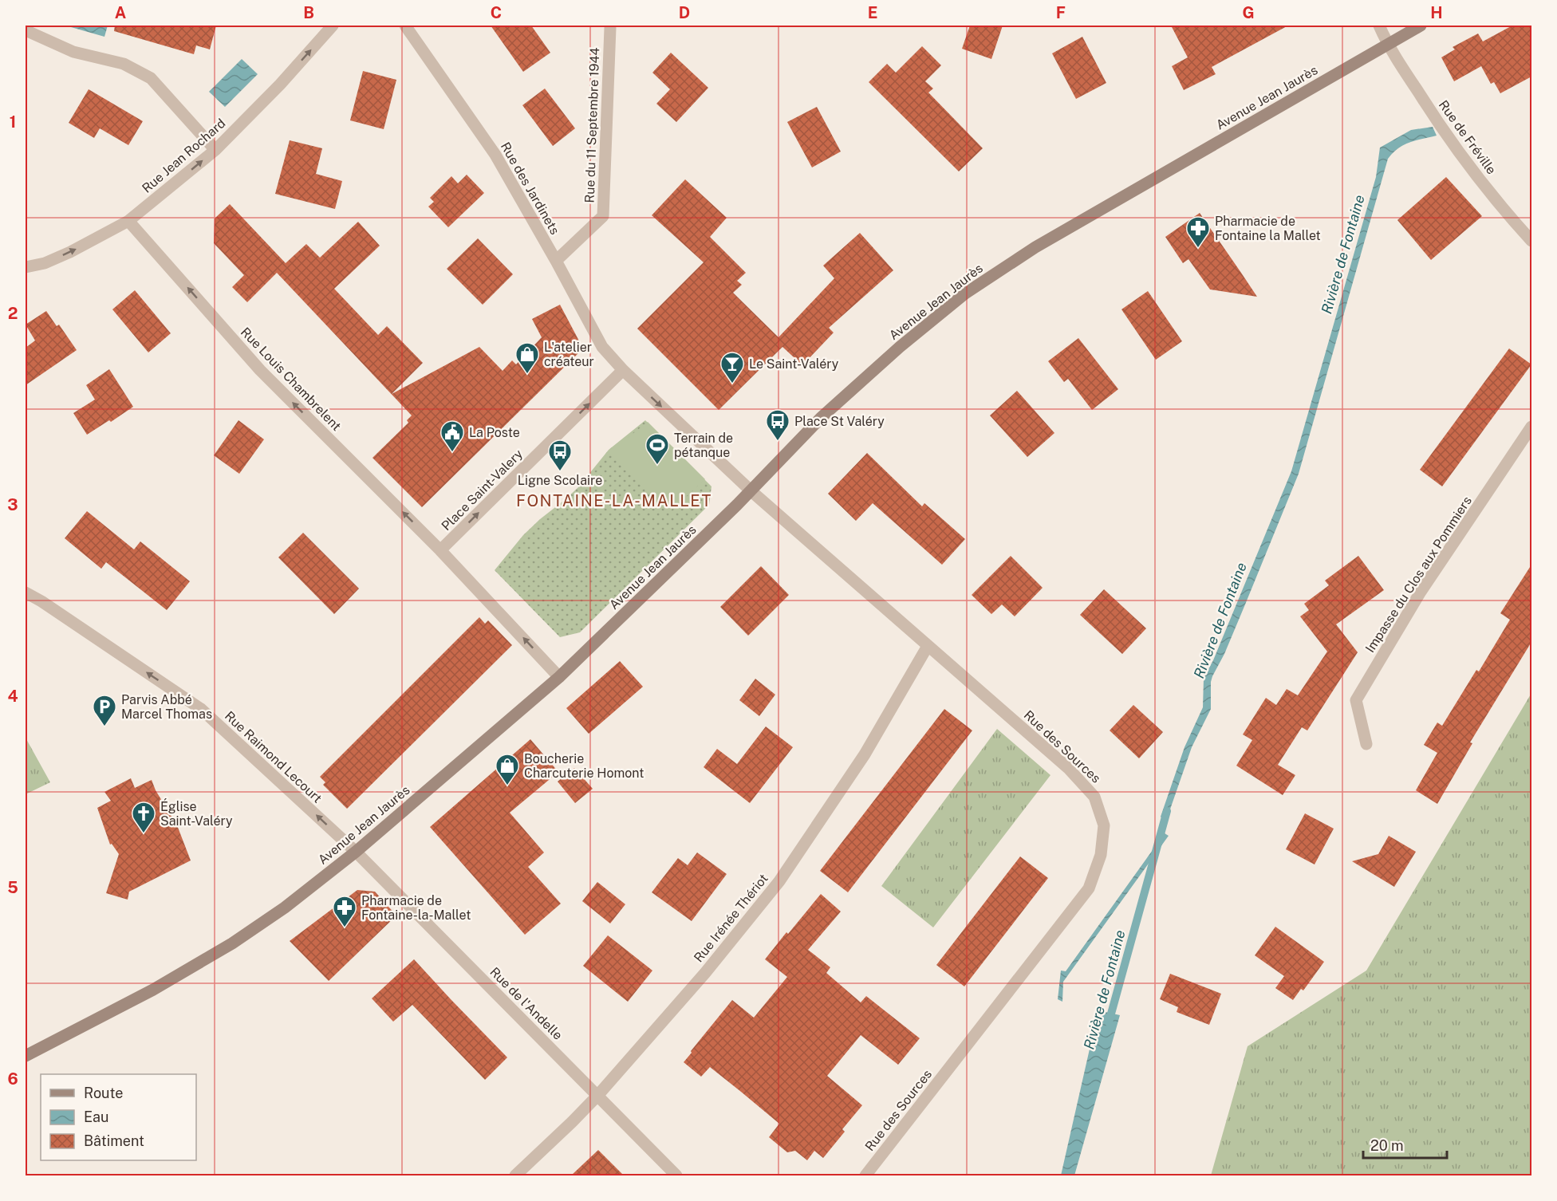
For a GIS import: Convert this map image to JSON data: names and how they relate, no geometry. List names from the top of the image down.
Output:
{
  "streets": {
    "street": [
      "Avenue Jean Jaurès",
      "Rue du 11 Septembre 1944",
      "Rue de Fréville",
      "Rue Jean Rochard",
      "Rue des Jardinets",
      "Rue Louis Chambrelent",
      "Place Saint-Valery",
      "Impasse du Clos aux Pommiers",
      "Rue des Sources",
      "Rue Raimond Lecourt",
      "Rue Irénée Thériot",
      "Rue de l'Andelle"
    ]
  },
  "crossings": [
    ["Avenue Jean Jaurès", "Rue de Fréville"],
    ["Avenue Jean Jaurès", "Place Saint-Valery"],
    ["Avenue Jean Jaurès", "Rue des Sources"],
    ["Avenue Jean Jaurès", "Rue Raimond Lecourt"],
    ["Avenue Jean Jaurès", "Rue de l'Andelle"],
    ["Rue du 11 Septembre 1944", "Rue des Jardinets"],
    ["Rue Jean Rochard", "Rue Louis Chambrelent"],
    ["Rue des Jardinets", "Place Saint-Valery"],
    ["Rue Louis Chambrelent", "Place Saint-Valery"],
    ["Rue des Sources", "Rue Irénée Thériot"],
    ["Rue Raimond Lecourt", "Rue de l'Andelle"],
    ["Rue Irénée Thériot", "Rue de l'Andelle"]
  ],
  "one_way": ["Rue Jean Rochard", "Rue Louis Chambrelent", "Rue Raimond Lecourt"],
  "districts": ["FONTAINE-LA-MALLET"],
  "water": ["Rivière de Fontaine"],
  "places": {
    "pharmacy": ["Pharmacie de Fontaine la Mallet", "Pharmacie de Fontaine-la-Mallet"],
    "shop": ["L'atelier créateur", "Boucherie Charcuterie Homont"],
    "bar": ["Le Saint-Valéry"],
    "bus stop": ["Place St Valéry", "Ligne Scolaire"],
    "public building": ["La Poste"],
    "sports": ["Terrain de pétanque"],
    "parking": ["Parvis Abbé Marcel Thomas"],
    "church": ["Église Saint-Valéry"]
  },
  "legend": ["Route", "Eau", "Bâtiment"],
  "scale_bar": "20 m",
  "grid": {
    "columns": [
      "A",
      "B",
      "C",
      "D",
      "E",
      "F",
      "G",
      "H"
    ],
    "rows": [
      "1",
      "2",
      "3",
      "4",
      "5",
      "6"
    ]
  }
}
